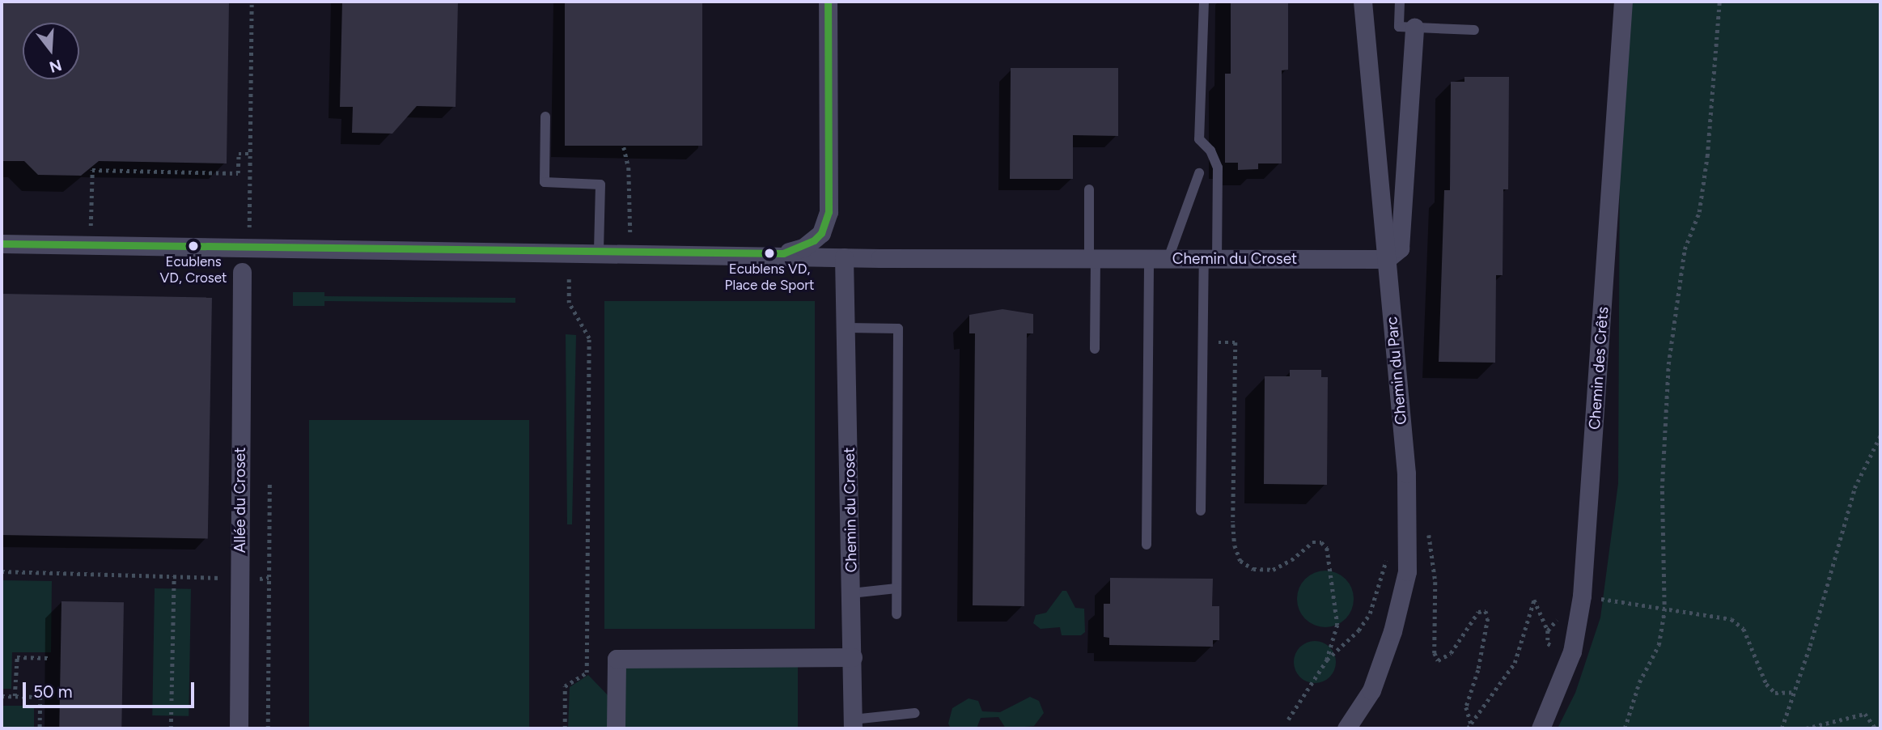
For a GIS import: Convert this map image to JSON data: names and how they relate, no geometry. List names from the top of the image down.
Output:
{
  "streets": {
    "street": [
      "Chemin du Croset",
      "Chemin des Crêts",
      "Chemin du Parc",
      "Allée du Croset"
    ]
  },
  "crossings": [
    ["Chemin du Croset", "Chemin du Parc"]
  ],
  "places": ["Ecublens VD, Croset", "Ecublens VD, Place de Sport"],
  "scale_bar": "50 m",
  "north": "bottom"
}
